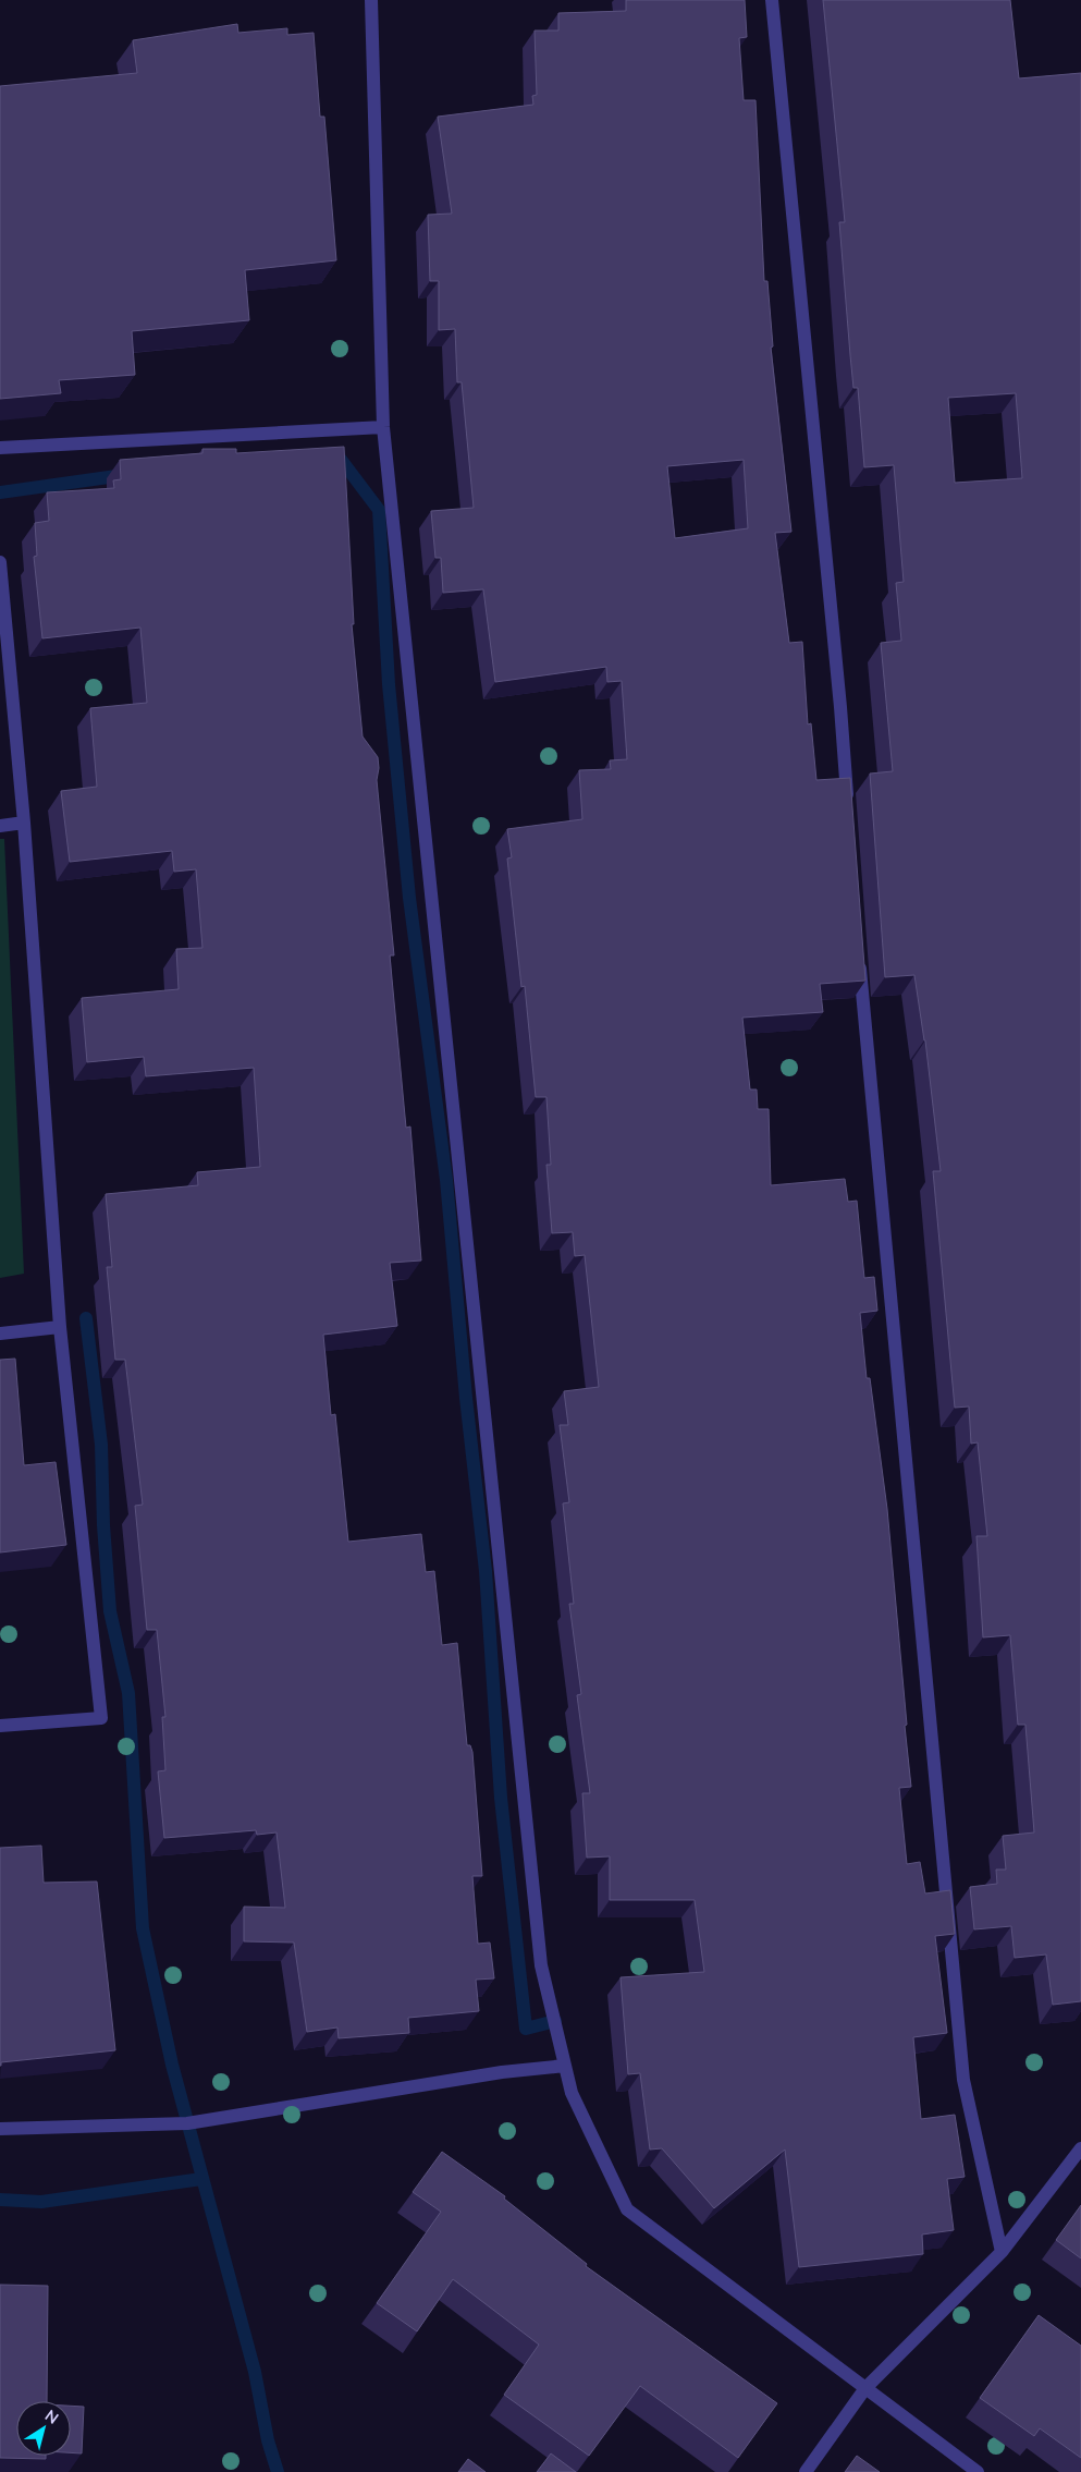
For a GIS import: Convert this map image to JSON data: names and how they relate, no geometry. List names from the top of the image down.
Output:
{
  "north": "top right"
}
